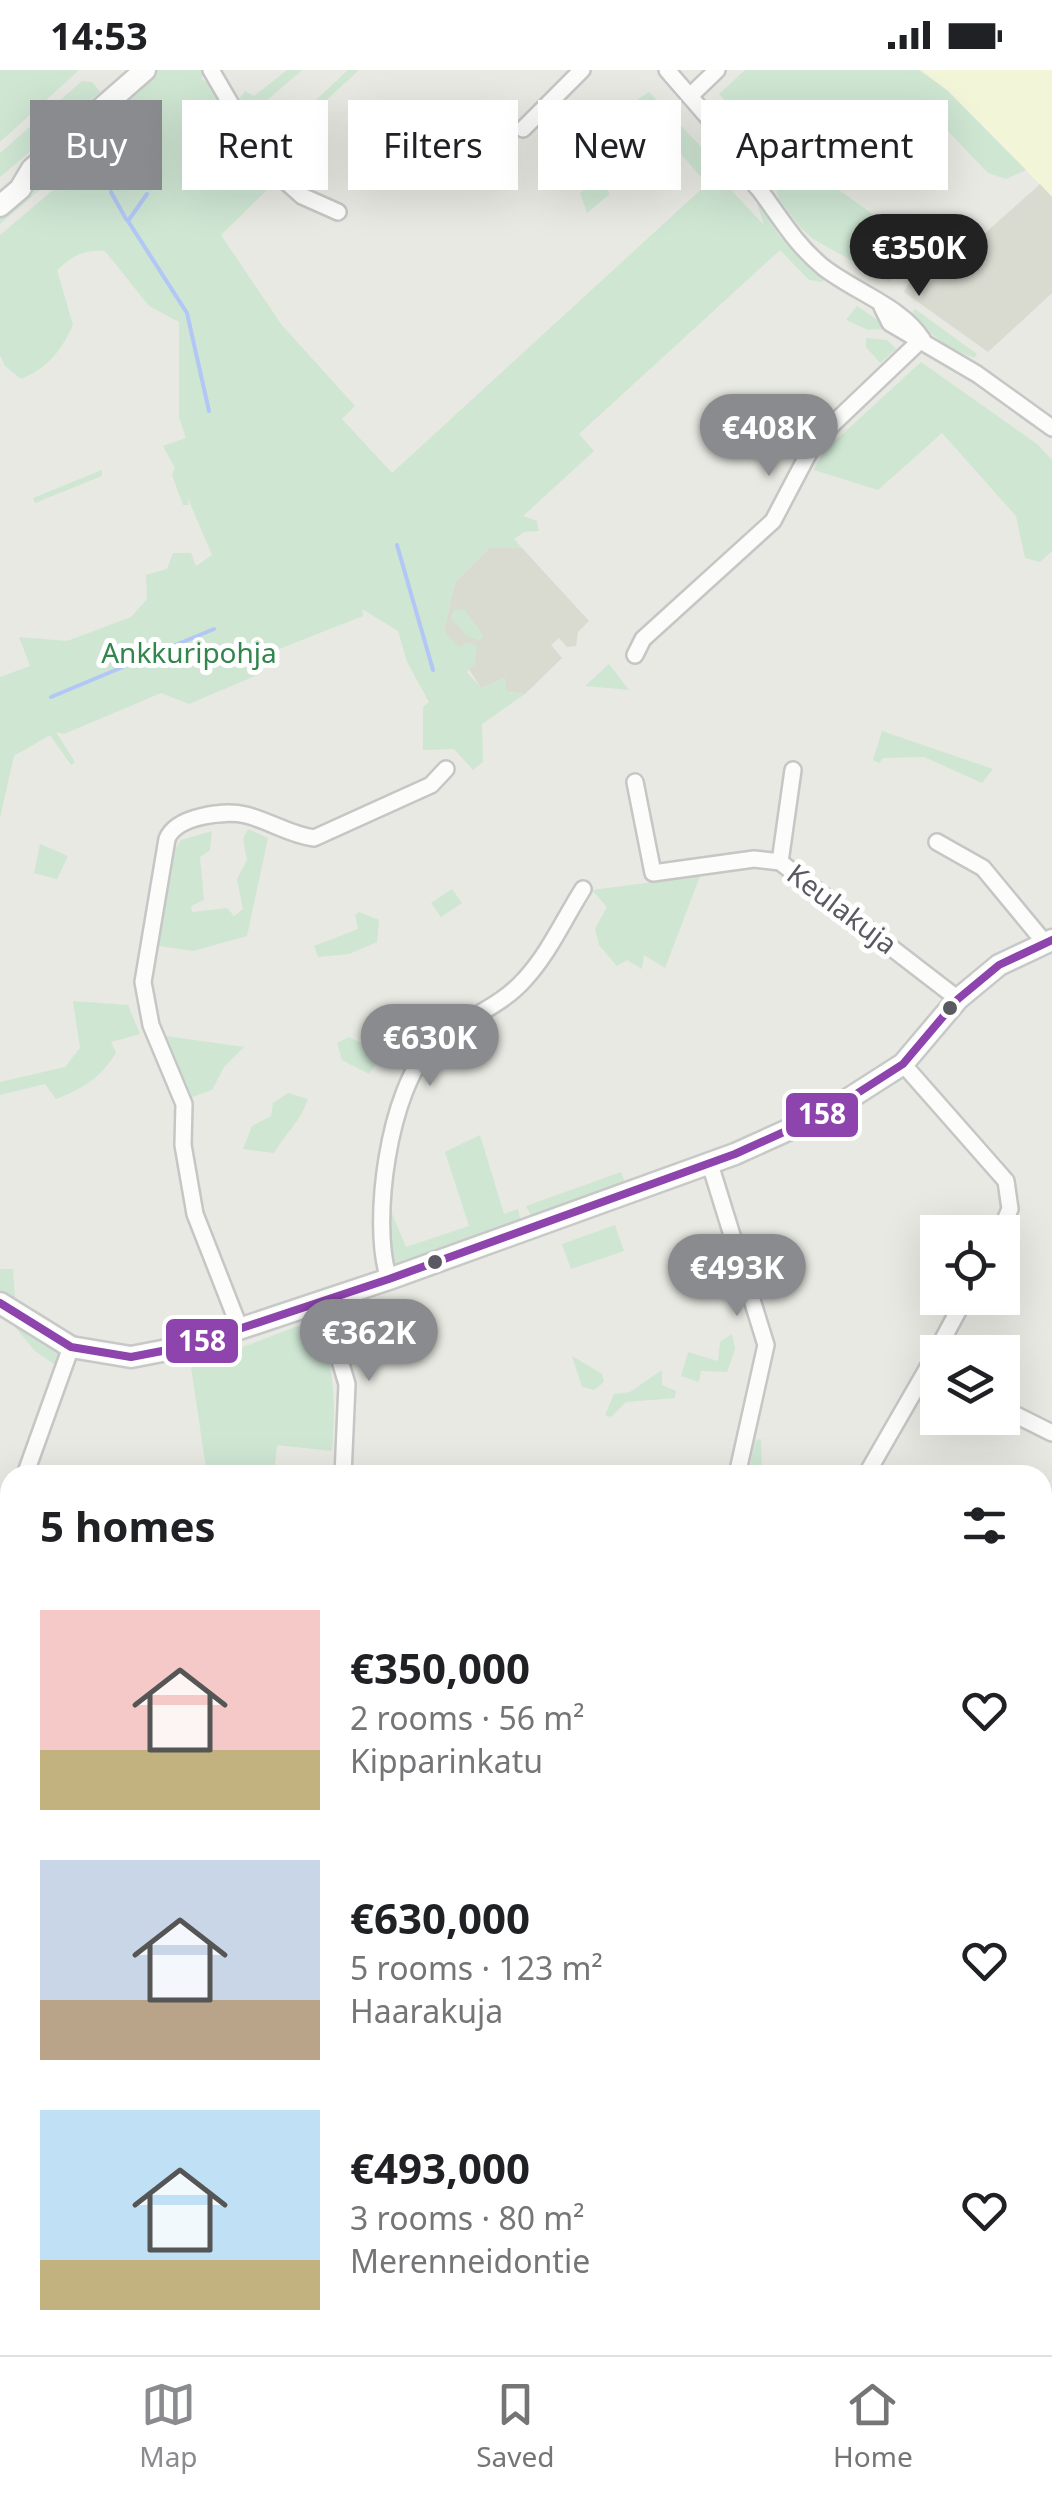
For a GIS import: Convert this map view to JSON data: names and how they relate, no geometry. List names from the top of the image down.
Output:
{
  "streets": {
    "street": ["Keulakuja"]
  },
  "parks": ["Ankkuripohja"],
  "lines": ["transit line 158"],
  "page": {
    "status": "14:53",
    "chip": [
      "Buy",
      "Rent",
      "Filters",
      "New",
      "Apartment"
    ],
    "price": [
      "€350K",
      "€408K",
      "€630K",
      "€493K",
      "€362K"
    ],
    "heading": "5 homes",
    "list": [
      {
        "name": "€350,000",
        "note": "2 rooms · 56 m² · Kipparinkatu"
      },
      {
        "name": "€630,000",
        "note": "5 rooms · 123 m² · Haarakuja"
      },
      {
        "name": "€493,000",
        "note": "3 rooms · 80 m² · Merenneidontie"
      }
    ],
    "tabs": ["Map", "Saved", "Home"]
  }
}
